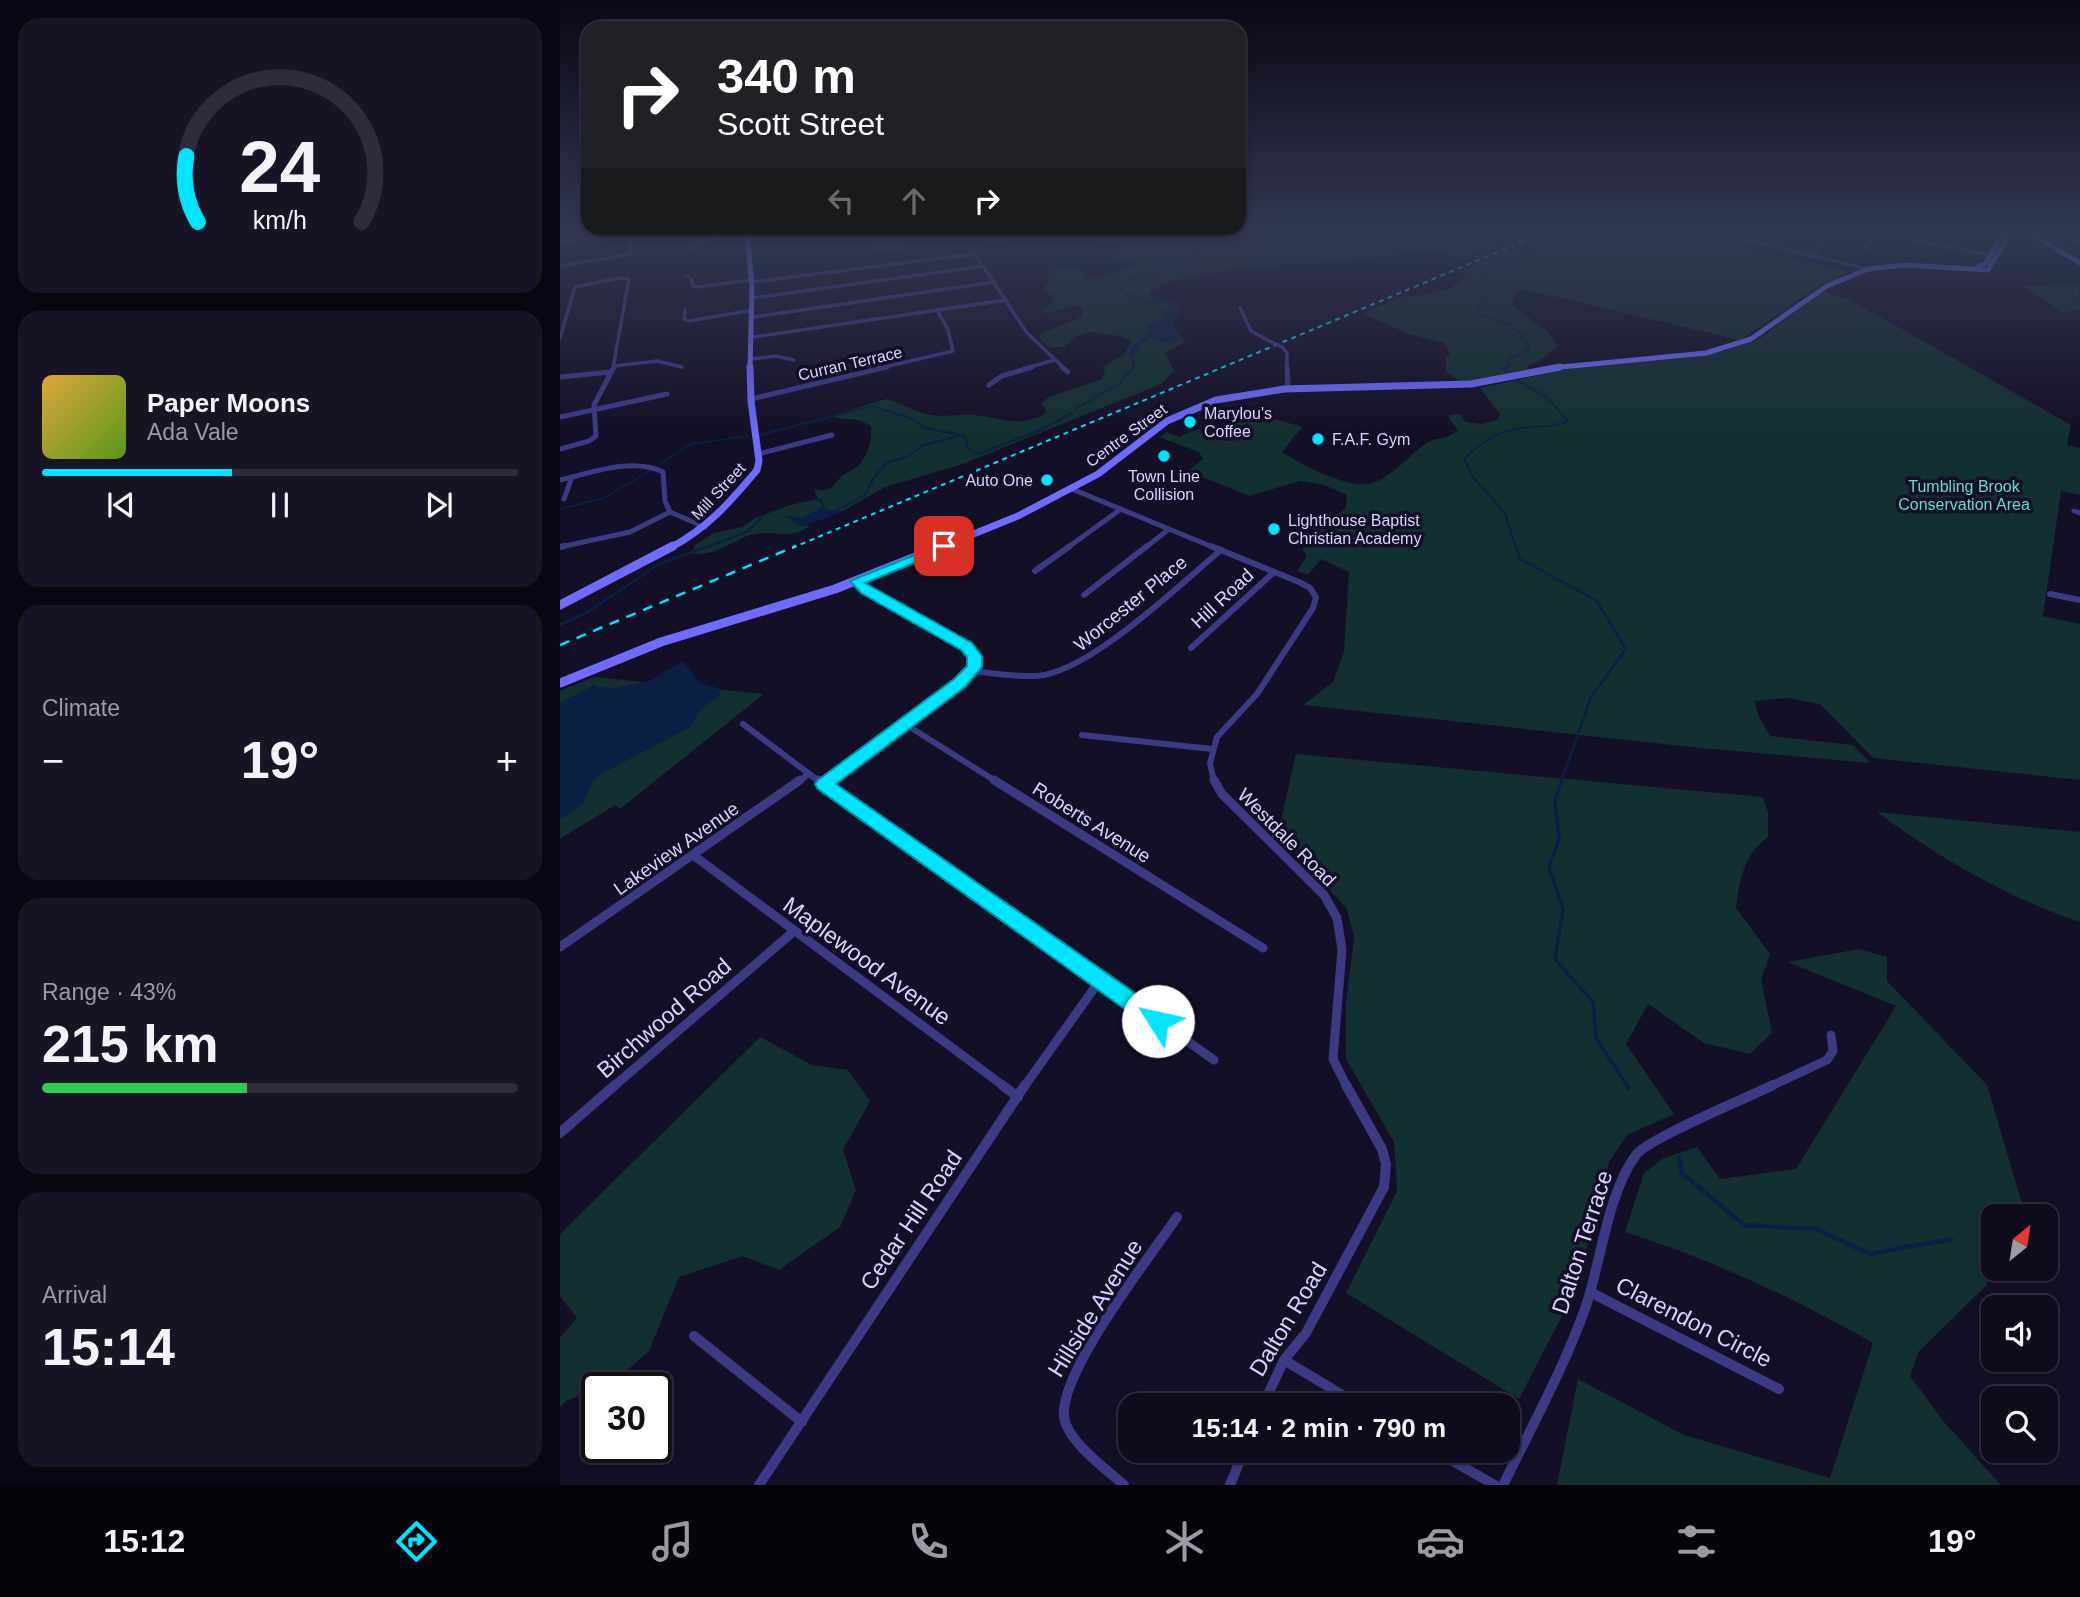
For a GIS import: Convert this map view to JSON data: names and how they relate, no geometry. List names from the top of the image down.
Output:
{
  "streets": {
    "main road": ["Centre Street", "Mill Street"],
    "street": [
      "Curran Terrace",
      "Hill Road",
      "Worcester Place",
      "Roberts Avenue",
      "Westdale Road",
      "Lakeview Avenue",
      "Maplewood Avenue",
      "Birchwood Road",
      "Cedar Hill Road",
      "Dalton Terrace",
      "Hillside Avenue",
      "Dalton Road",
      "Clarendon Circle"
    ]
  },
  "crossings": [
    ["Curran Terrace", "Mill Street"],
    ["Westdale Road", "Dalton Road"],
    ["Lakeview Avenue", "Maplewood Avenue"],
    ["Maplewood Avenue", "Birchwood Road"],
    ["Maplewood Avenue", "Cedar Hill Road"],
    ["Dalton Terrace", "Clarendon Circle"]
  ],
  "parks": ["Tumbling Brook Conservation Area"],
  "places": [
    "Marylou's Coffee",
    "F.A.F. Gym",
    "Town Line Collision",
    "Auto One",
    "Lighthouse Baptist Christian Academy"
  ],
  "north": "top right",
  "page": {
    "turn": ["340 m", "Scott Street"],
    "song": ["Paper Moons", "Ada Vale"],
    "tile": [
      "Climate",
      ["Range · 43%", "215 km"],
      ["Arrival", "15:14"]
    ],
    "heat": ["−", "19°", "+"],
    "limit": "30",
    "trip": "15:14 · 2 min · 790 m",
    "tabs": ["15:12", "19°"],
    "gauge": ["24", "km/h"]
  }
}
